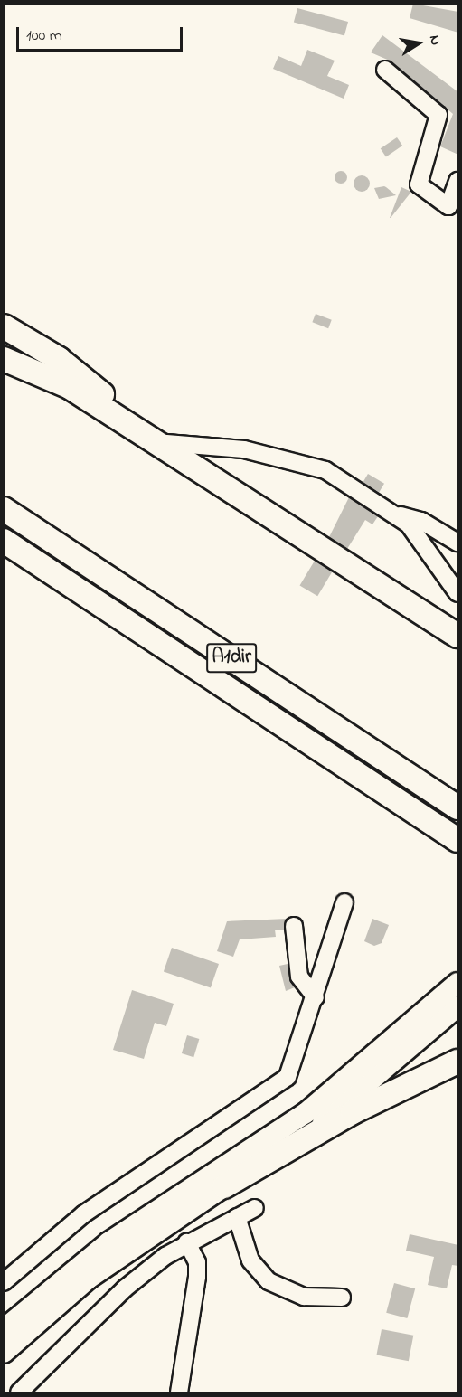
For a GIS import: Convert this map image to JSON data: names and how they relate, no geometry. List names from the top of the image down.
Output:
{
  "streets": {
    "highway": ["A1dir"]
  },
  "scale_bar": "100 m",
  "north": "right"
}
